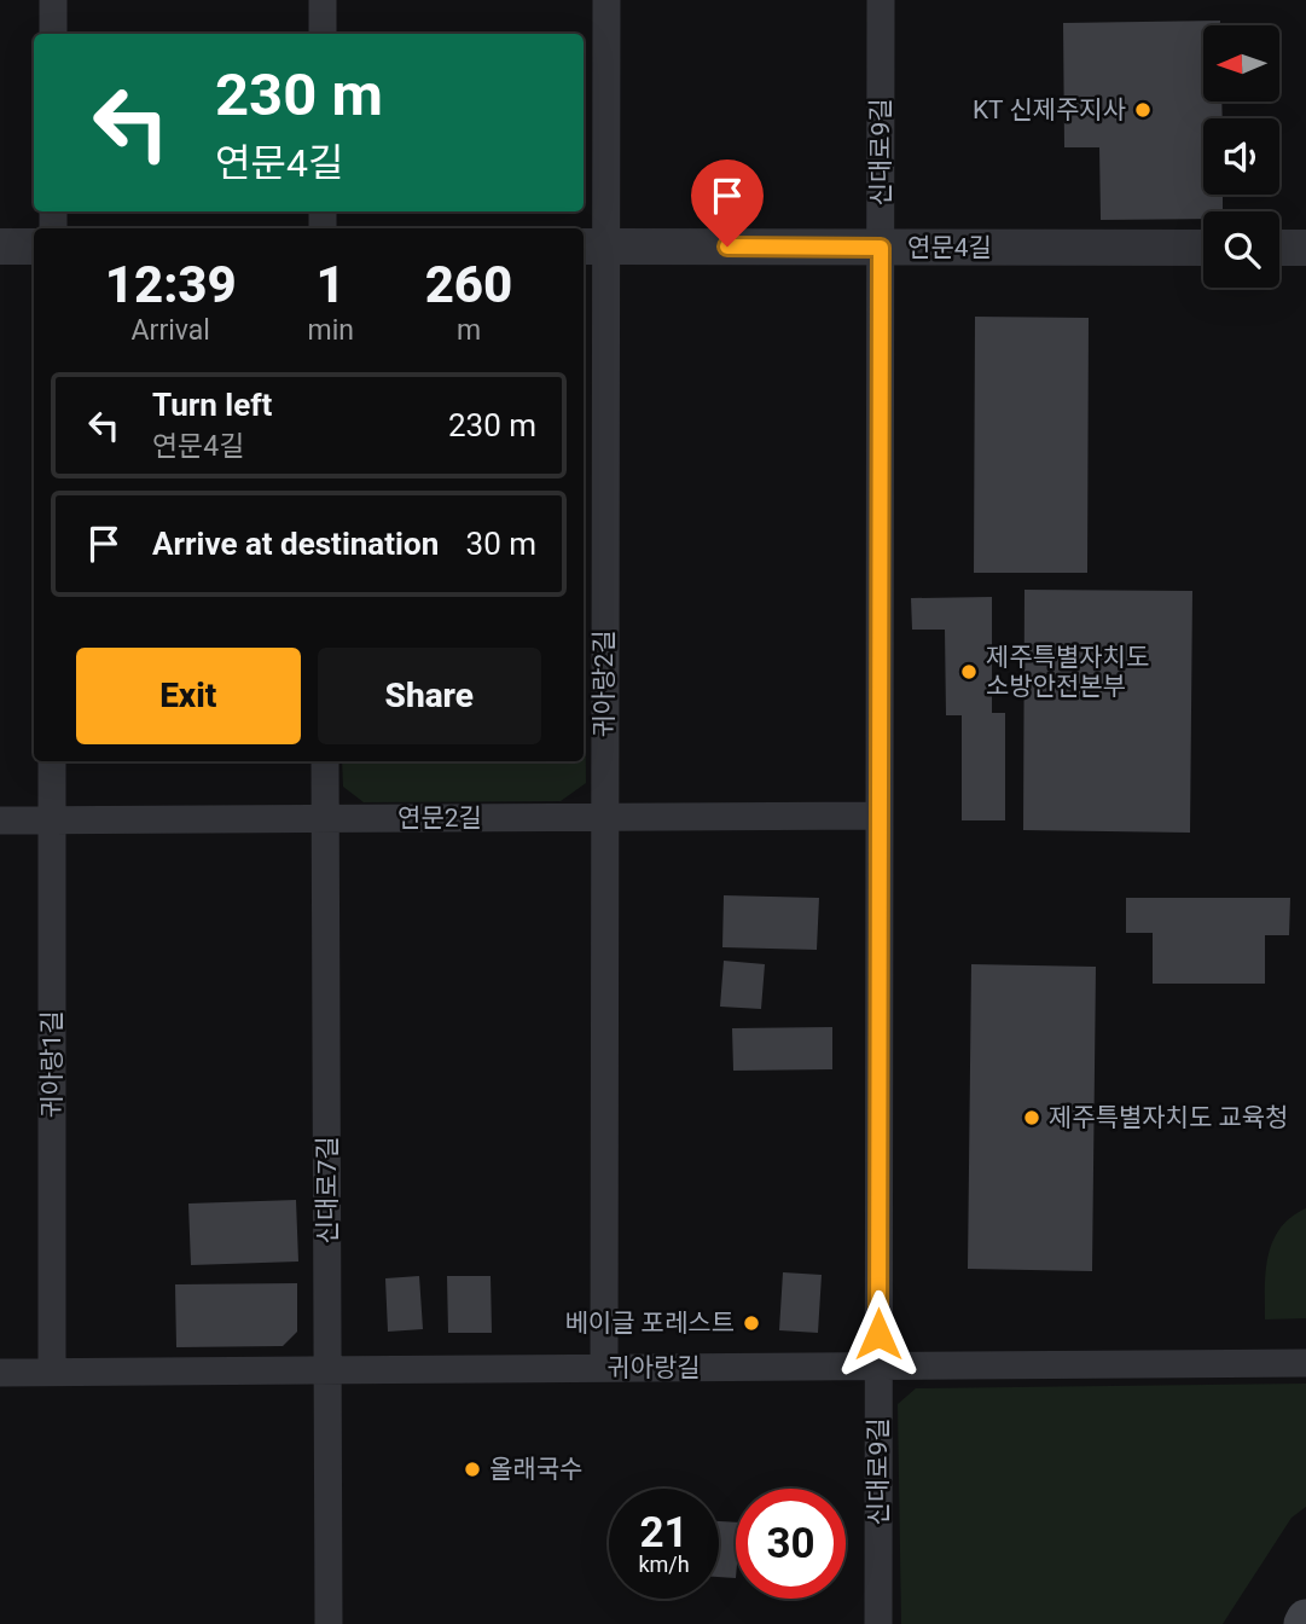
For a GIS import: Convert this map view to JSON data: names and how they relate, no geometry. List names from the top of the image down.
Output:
{
  "streets": {
    "street": [
      "신대로9길",
      "연문4길",
      "귀아랑2길",
      "연문2길",
      "귀아랑1길",
      "신대로7길",
      "귀아랑길"
    ]
  },
  "crossings": [
    ["신대로9길", "연문4길"],
    ["신대로9길", "연문2길"],
    ["신대로9길", "귀아랑길"],
    ["연문4길", "귀아랑2길"],
    ["귀아랑2길", "연문2길"],
    ["귀아랑2길", "귀아랑길"],
    ["연문2길", "귀아랑1길"],
    ["연문2길", "신대로7길"],
    ["귀아랑1길", "귀아랑길"],
    ["신대로7길", "귀아랑길"]
  ],
  "places": [
    "KT 신제주지사",
    "제주특별자치도 소방안전본부",
    "제주특별자치도 교육청",
    "베이글 포레스트",
    "올래국수"
  ],
  "north": "left",
  "page": {
    "turn": ["230 m", "연문4길"],
    "eta": [
      "12:39",
      "Arrival",
      "1",
      "min",
      "260",
      "m"
    ],
    "list": [
      {
        "name": "Turn left",
        "note": "연문4길",
        "value": "230 m"
      },
      {
        "name": "Arrive at destination",
        "value": "30 m"
      }
    ],
    "buttons": ["Exit", "Share"],
    "speed": "21 km/h",
    "limit": "30"
  }
}
